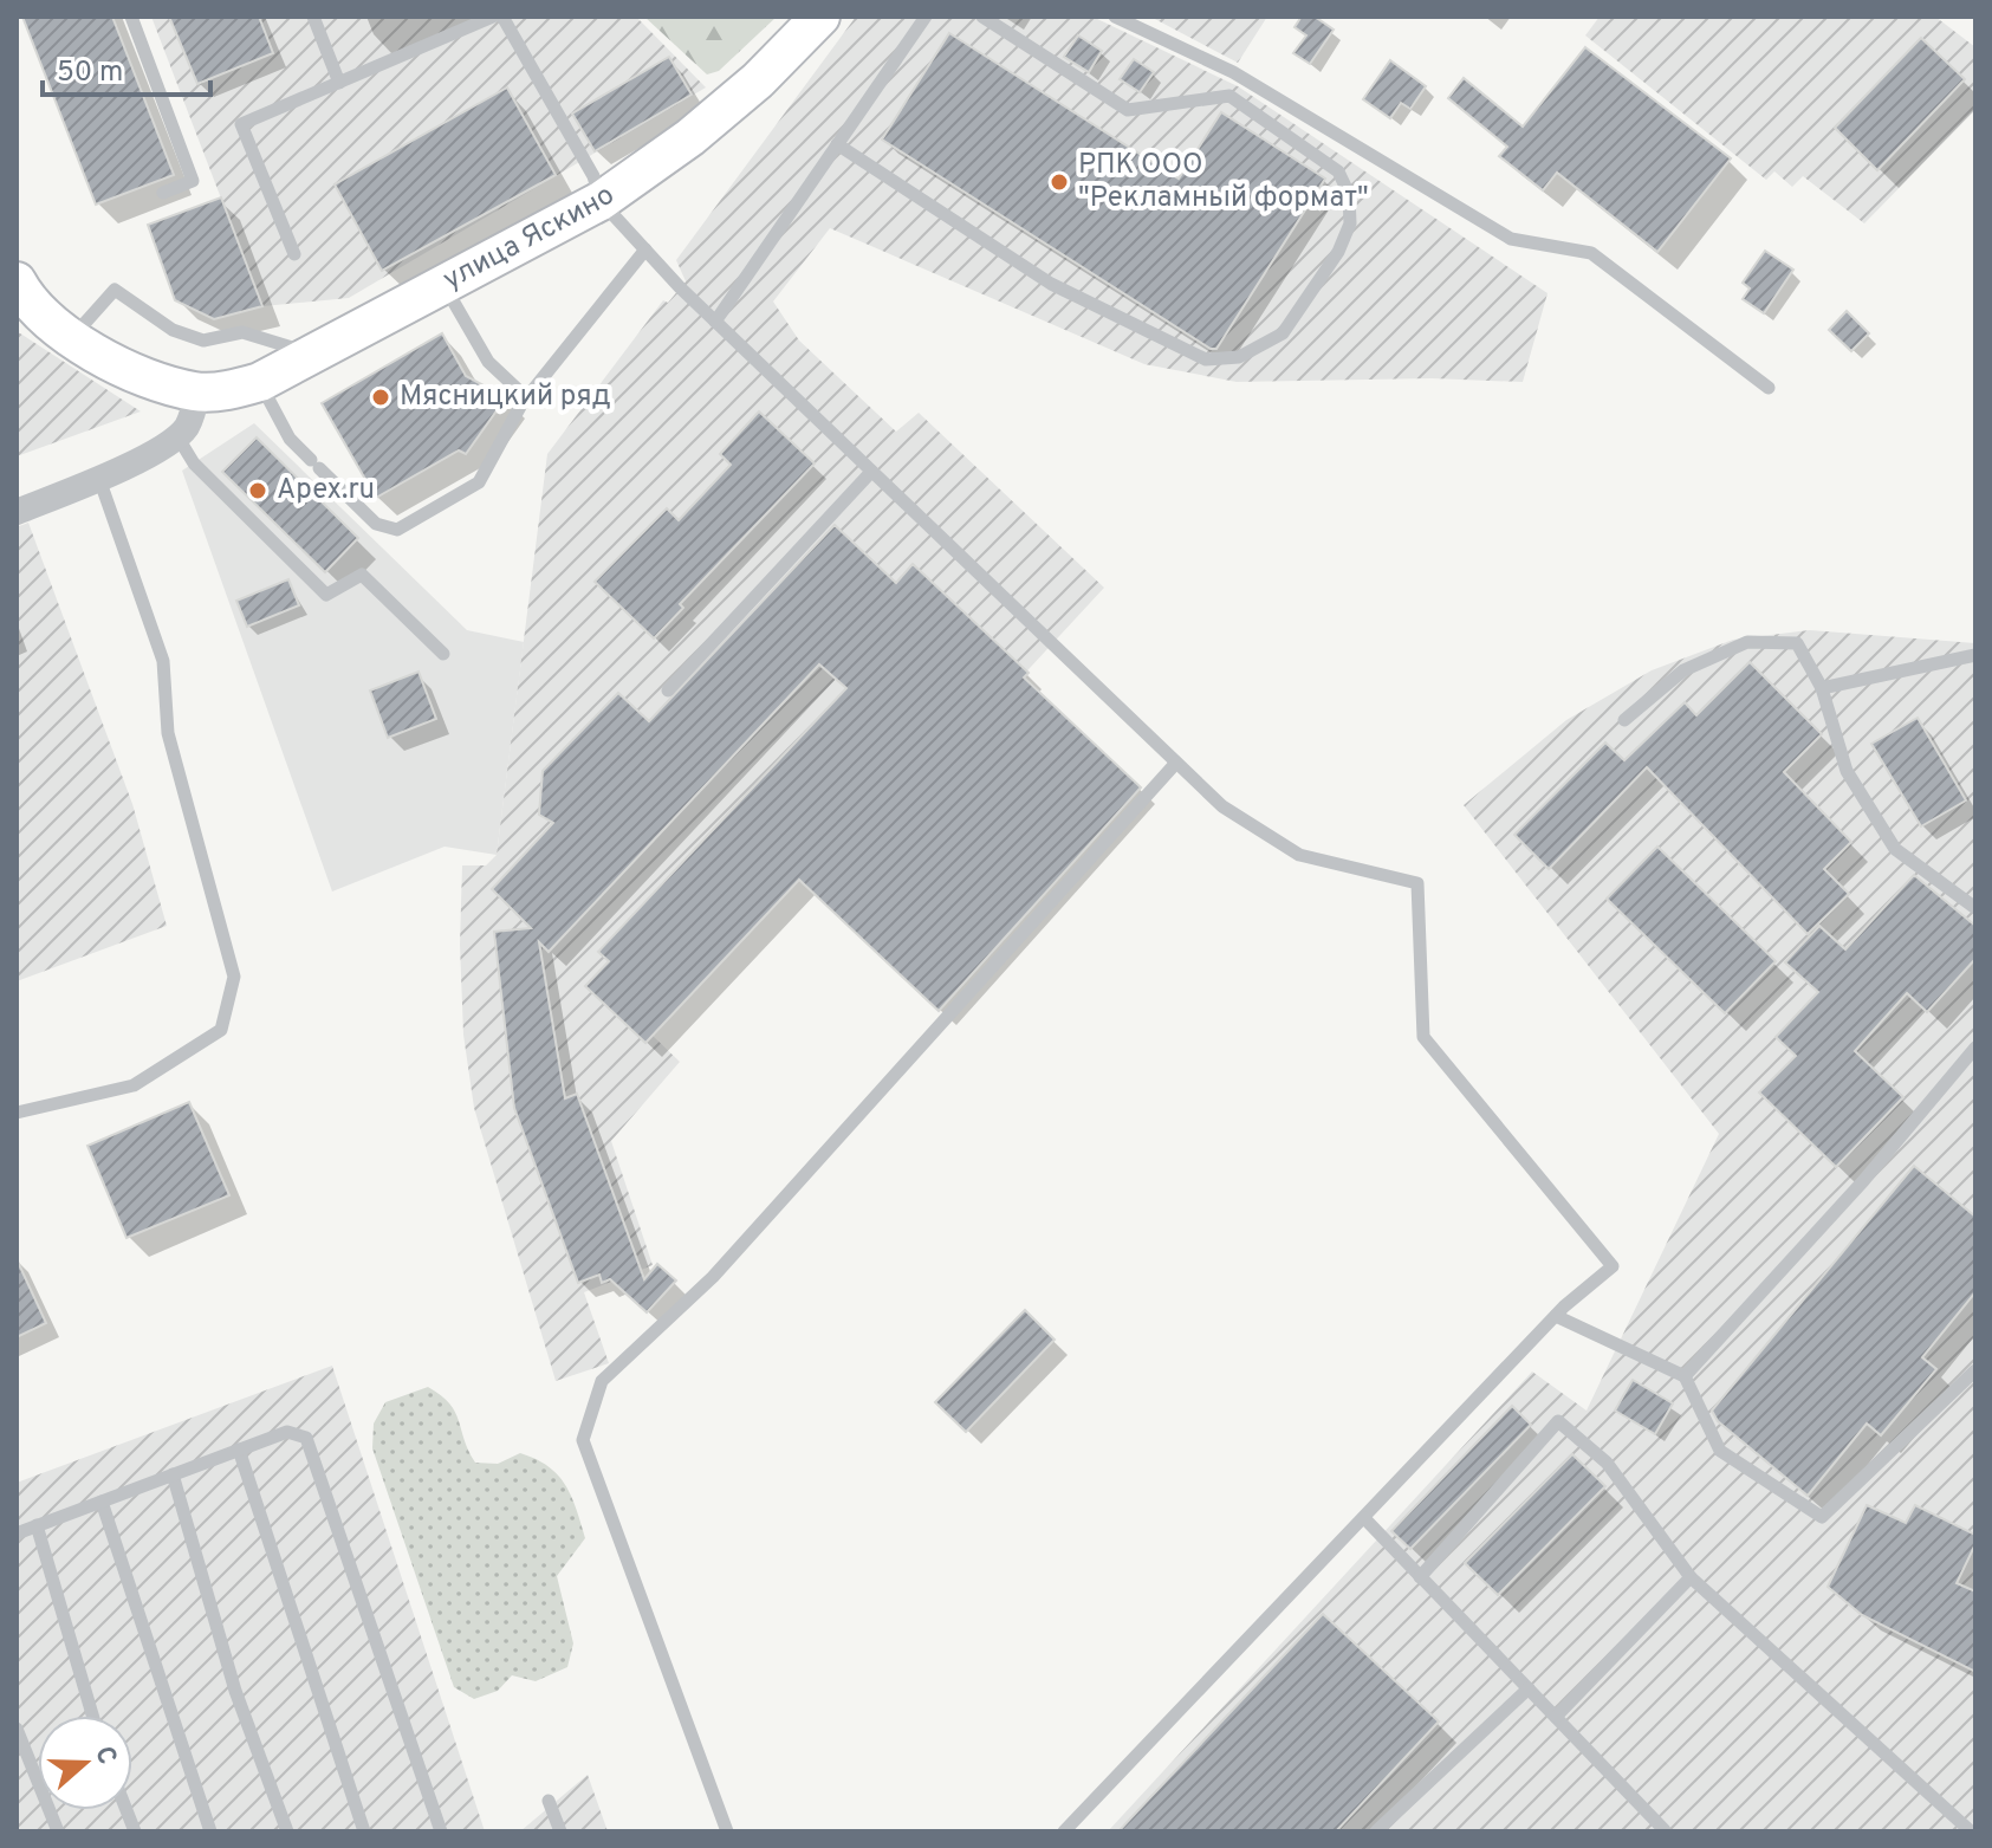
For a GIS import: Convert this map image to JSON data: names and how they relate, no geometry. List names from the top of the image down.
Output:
{
  "streets": {
    "street": ["улица Яскино"]
  },
  "places": ["РПК ООО \"Рекламный формат\"", "Мясницкий ряд", "Apex.ru"],
  "scale_bar": "50 m",
  "north": "right"
}
